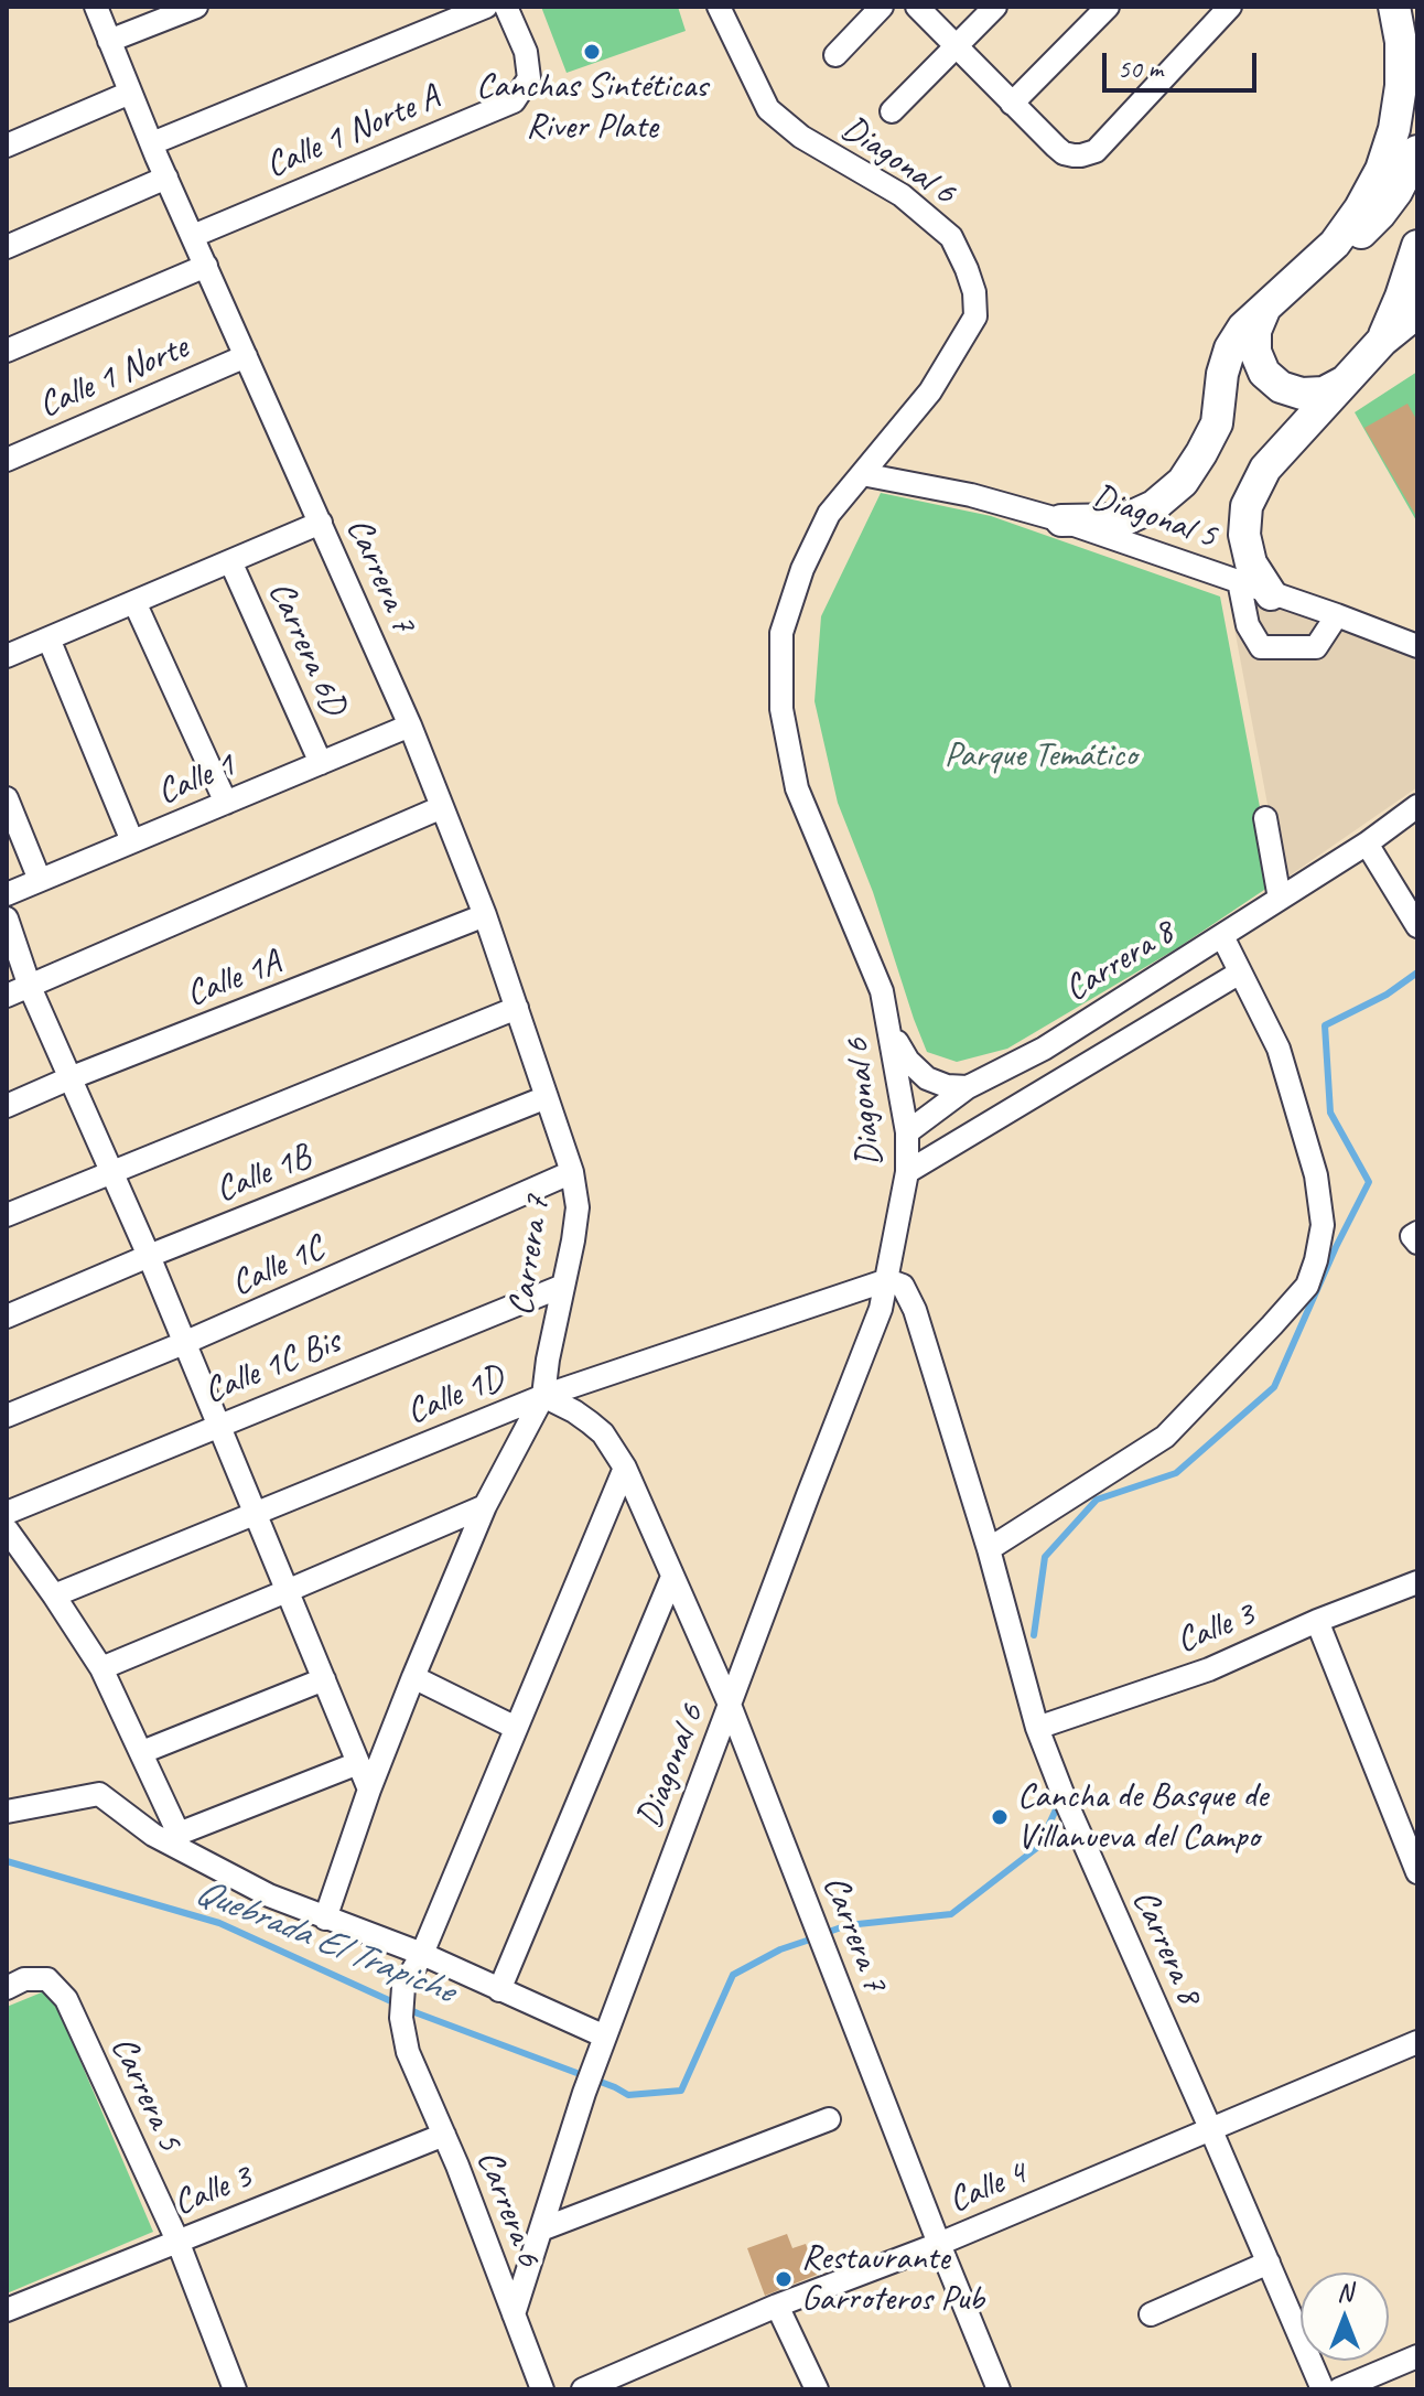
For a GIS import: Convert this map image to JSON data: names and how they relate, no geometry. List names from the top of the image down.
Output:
{
  "streets": {
    "street": [
      "Calle 1 Norte A",
      "Diagonal 6",
      "Calle 1 Norte",
      "Diagonal 5",
      "Carrera 7",
      "Carrera 6D",
      "Calle 1",
      "Carrera 8",
      "Calle 1A",
      "Calle 1B",
      "Calle 1C",
      "Calle 1C Bis",
      "Calle 1D",
      "Calle 3",
      "Carrera 5",
      "Calle 4",
      "Carrera 6"
    ]
  },
  "crossings": [
    ["Calle 1 Norte A", "Carrera 7"],
    ["Diagonal 6", "Diagonal 5"],
    ["Diagonal 6", "Carrera 7"],
    ["Diagonal 6", "Carrera 8"],
    ["Diagonal 6", "Calle 1D"],
    ["Diagonal 6", "Carrera 6"],
    ["Calle 1 Norte", "Carrera 7"],
    ["Carrera 7", "Calle 1"],
    ["Carrera 7", "Calle 1A"],
    ["Carrera 7", "Calle 1B"],
    ["Carrera 7", "Calle 1C"],
    ["Carrera 7", "Calle 1C Bis"],
    ["Carrera 7", "Calle 1D"],
    ["Carrera 7", "Calle 4"],
    ["Carrera 6D", "Calle 1"],
    ["Carrera 8", "Calle 1D"],
    ["Carrera 8", "Calle 3"],
    ["Carrera 8", "Calle 4"],
    ["Calle 3", "Carrera 5"],
    ["Calle 3", "Carrera 6"]
  ],
  "water": ["Quebrada El Trapiche"],
  "parks": ["Parque Temático"],
  "places": ["Canchas Sintéticas River Plate", "Cancha de Basque de Villanueva del Campo", "Restaurante Garroteros Pub"],
  "scale_bar": "50 m",
  "north": "top"
}
